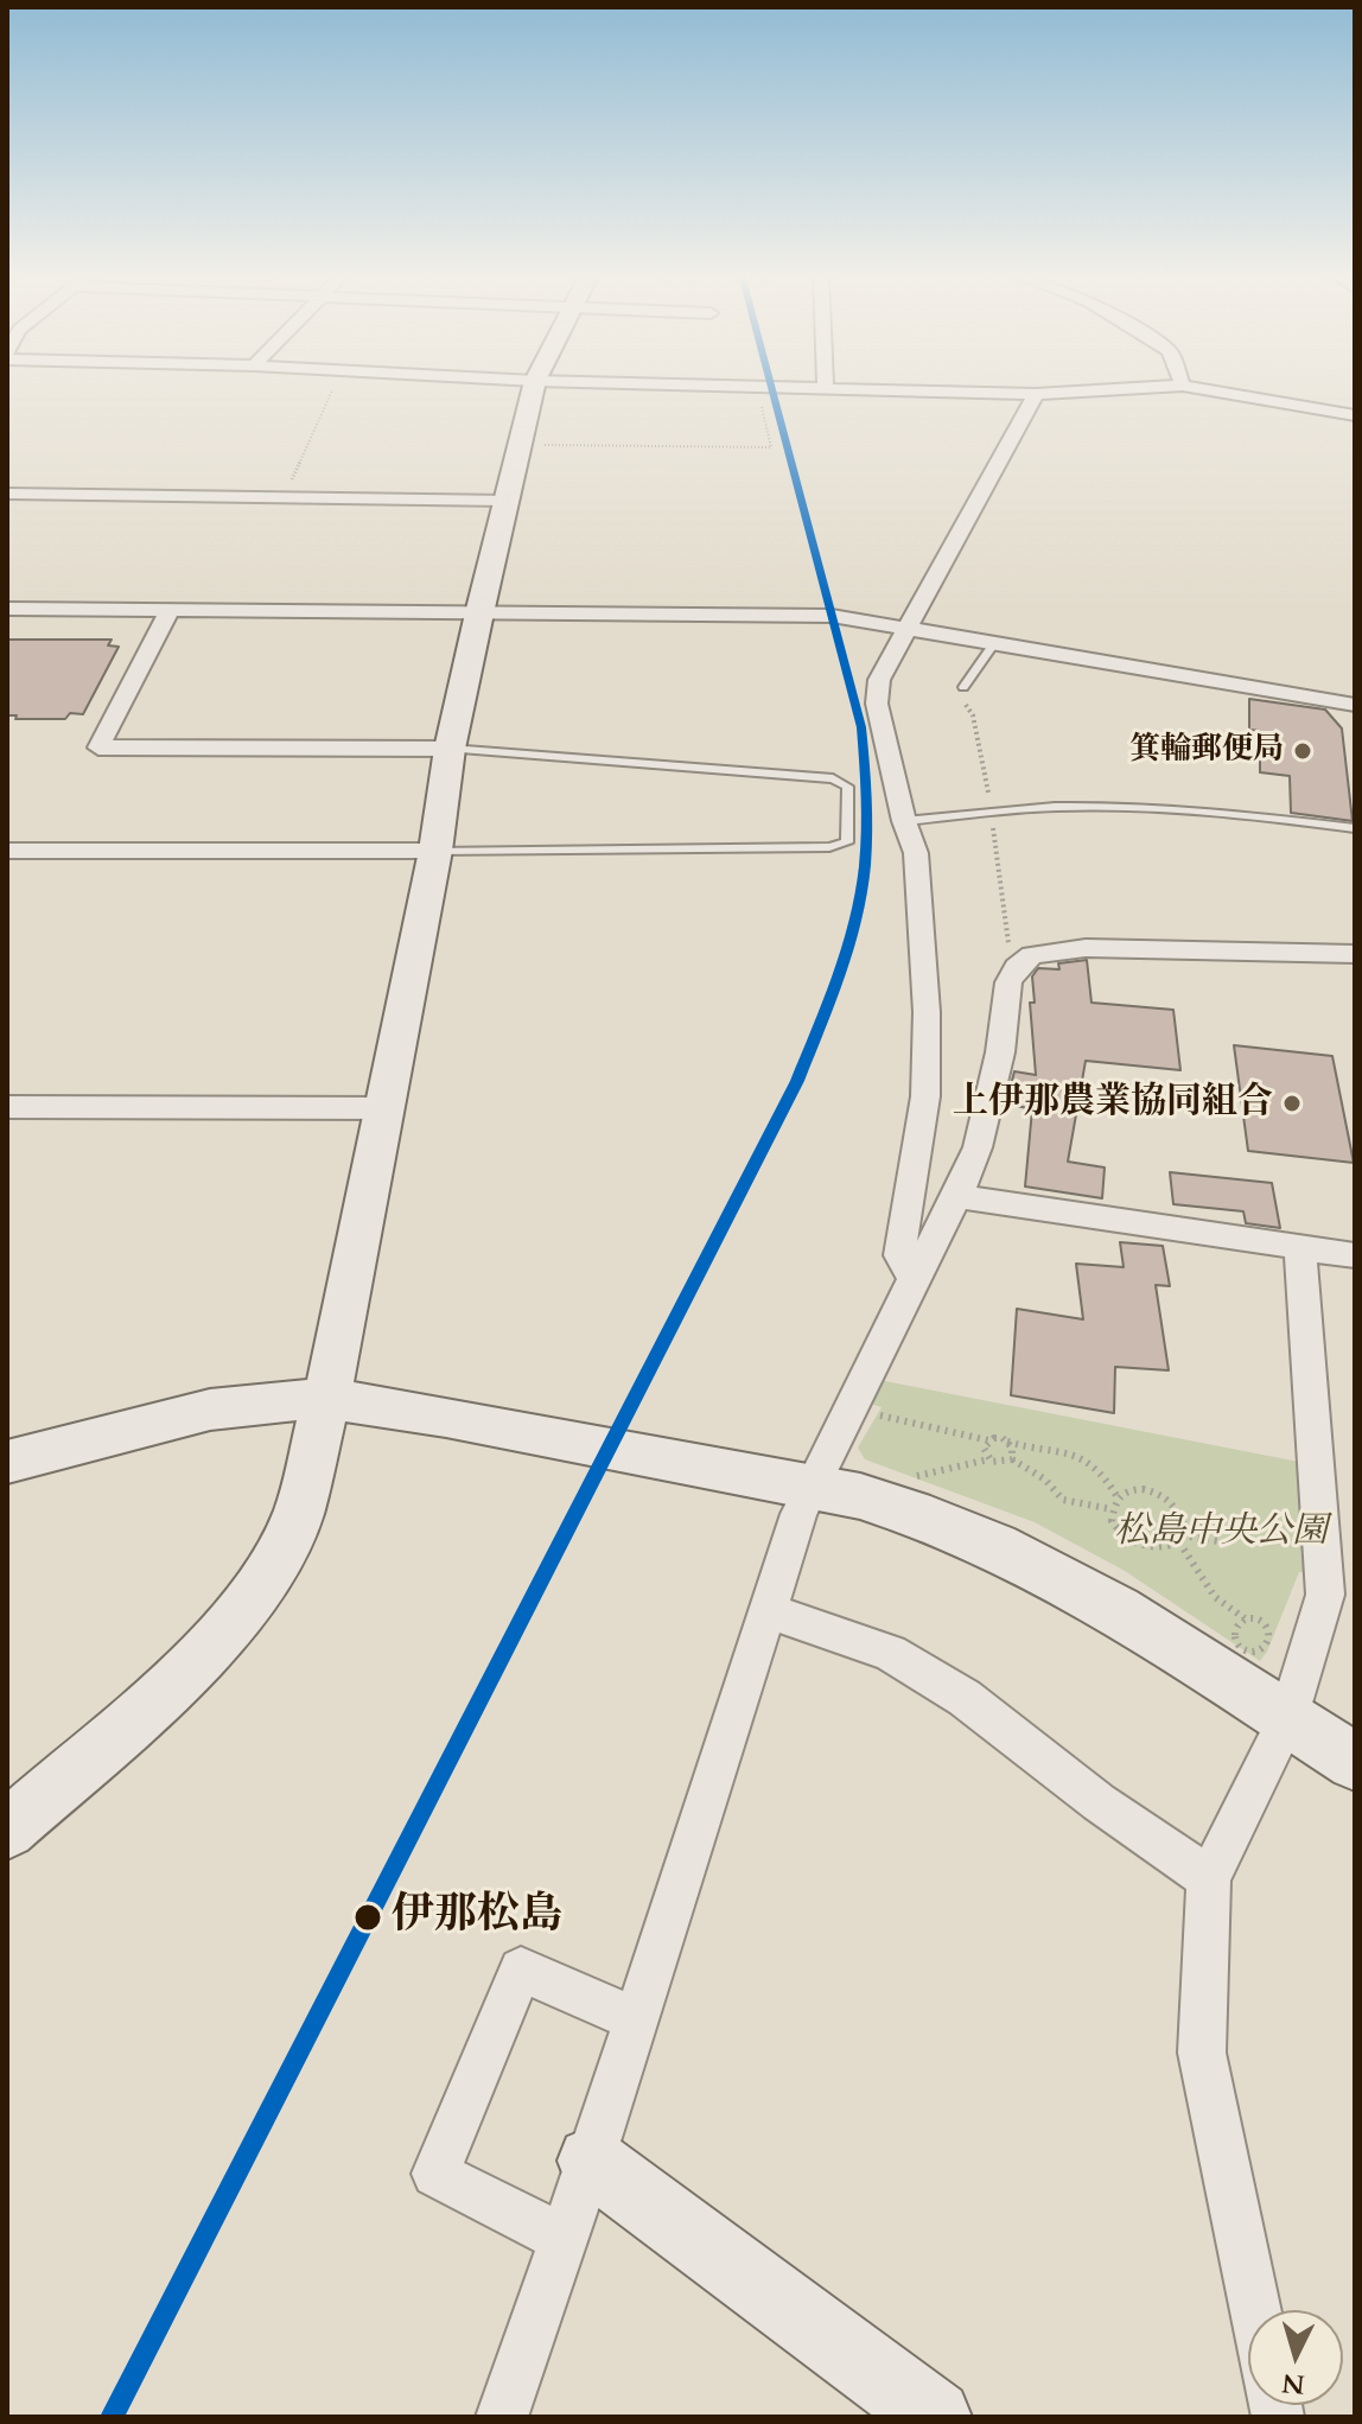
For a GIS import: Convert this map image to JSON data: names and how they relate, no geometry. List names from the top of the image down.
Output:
{
  "parks": ["松島中央公園"],
  "places": ["箕輪郵便局", "上伊那農業協同組合", "伊那松島"],
  "north": "bottom"
}
